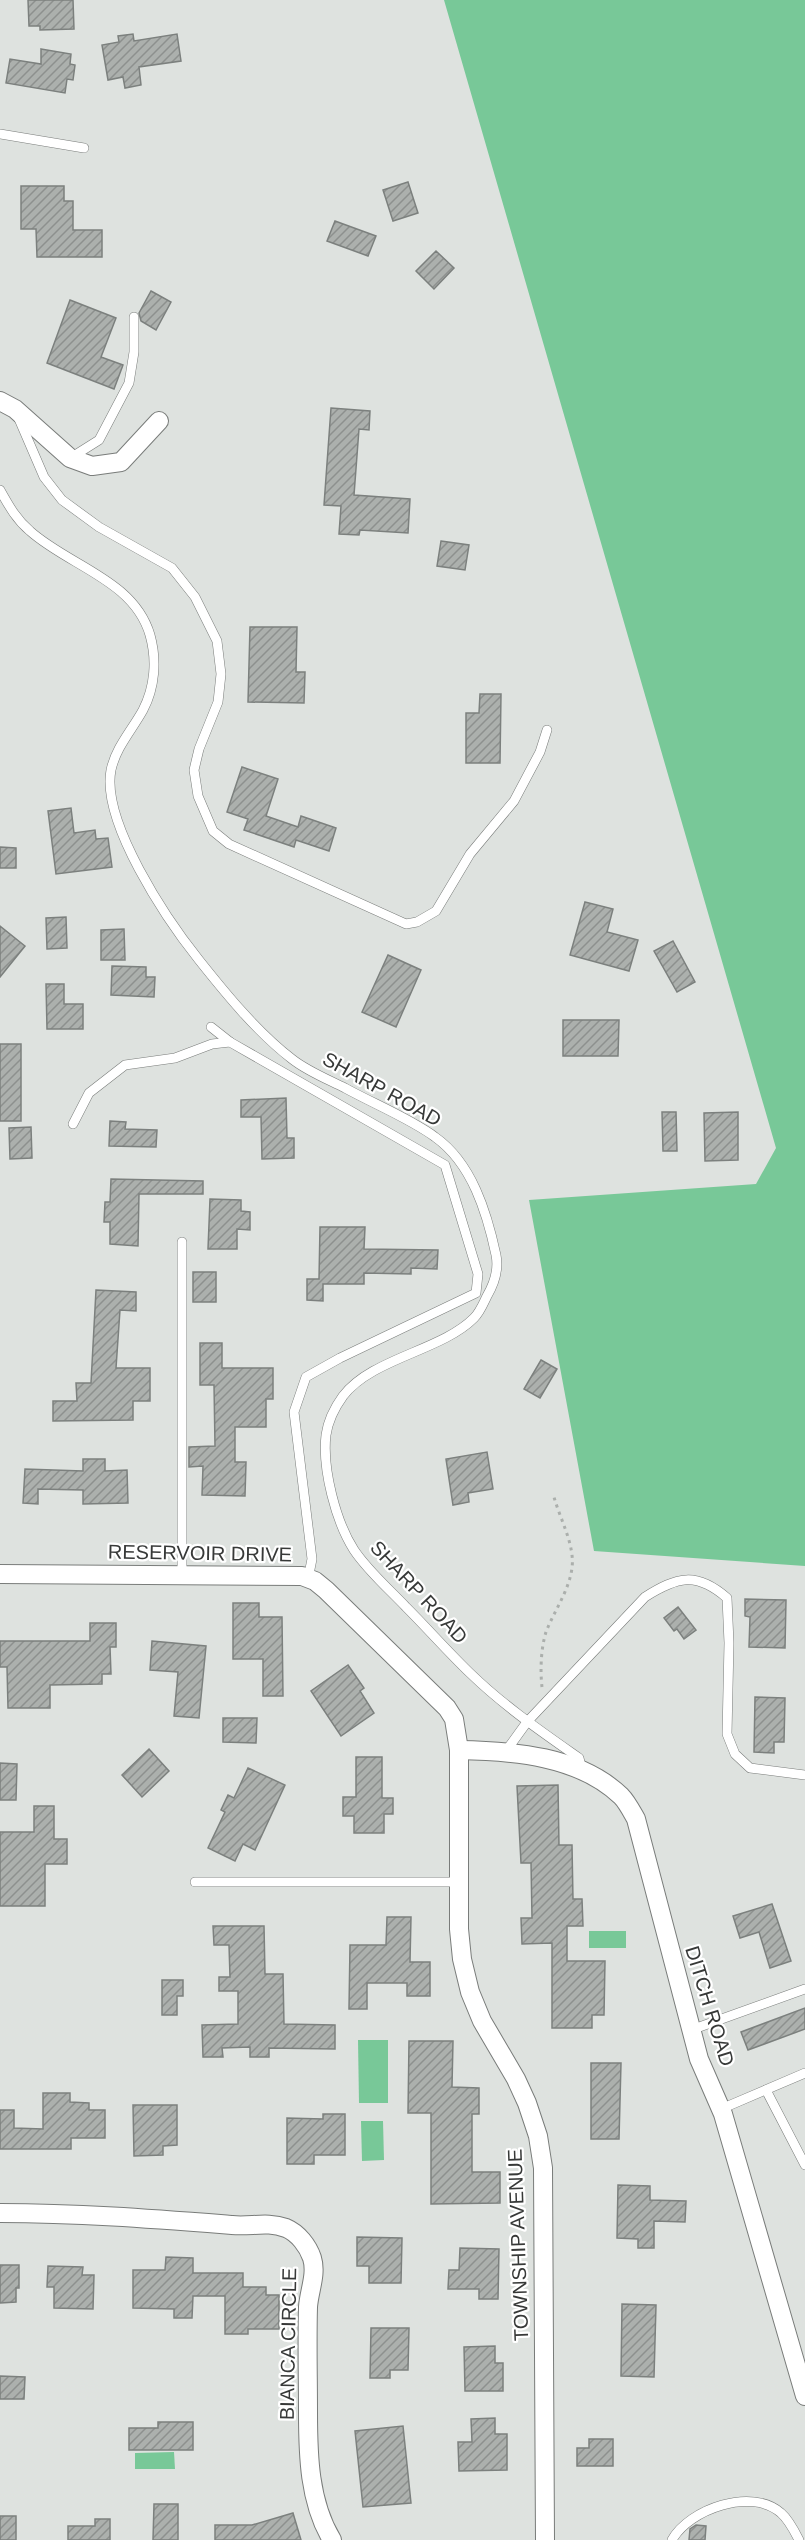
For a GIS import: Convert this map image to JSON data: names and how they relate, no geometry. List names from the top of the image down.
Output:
{
  "streets": {
    "street": [
      "RESERVOIR DRIVE",
      "DITCH ROAD",
      "TOWNSHIP AVENUE",
      "BIANCA CIRCLE"
    ],
    "lane": ["SHARP ROAD"]
  },
  "crossings": [
    ["SHARP ROAD", "DITCH ROAD"],
    ["RESERVOIR DRIVE", "DITCH ROAD"],
    ["RESERVOIR DRIVE", "TOWNSHIP AVENUE"],
    ["DITCH ROAD", "TOWNSHIP AVENUE"]
  ]
}
